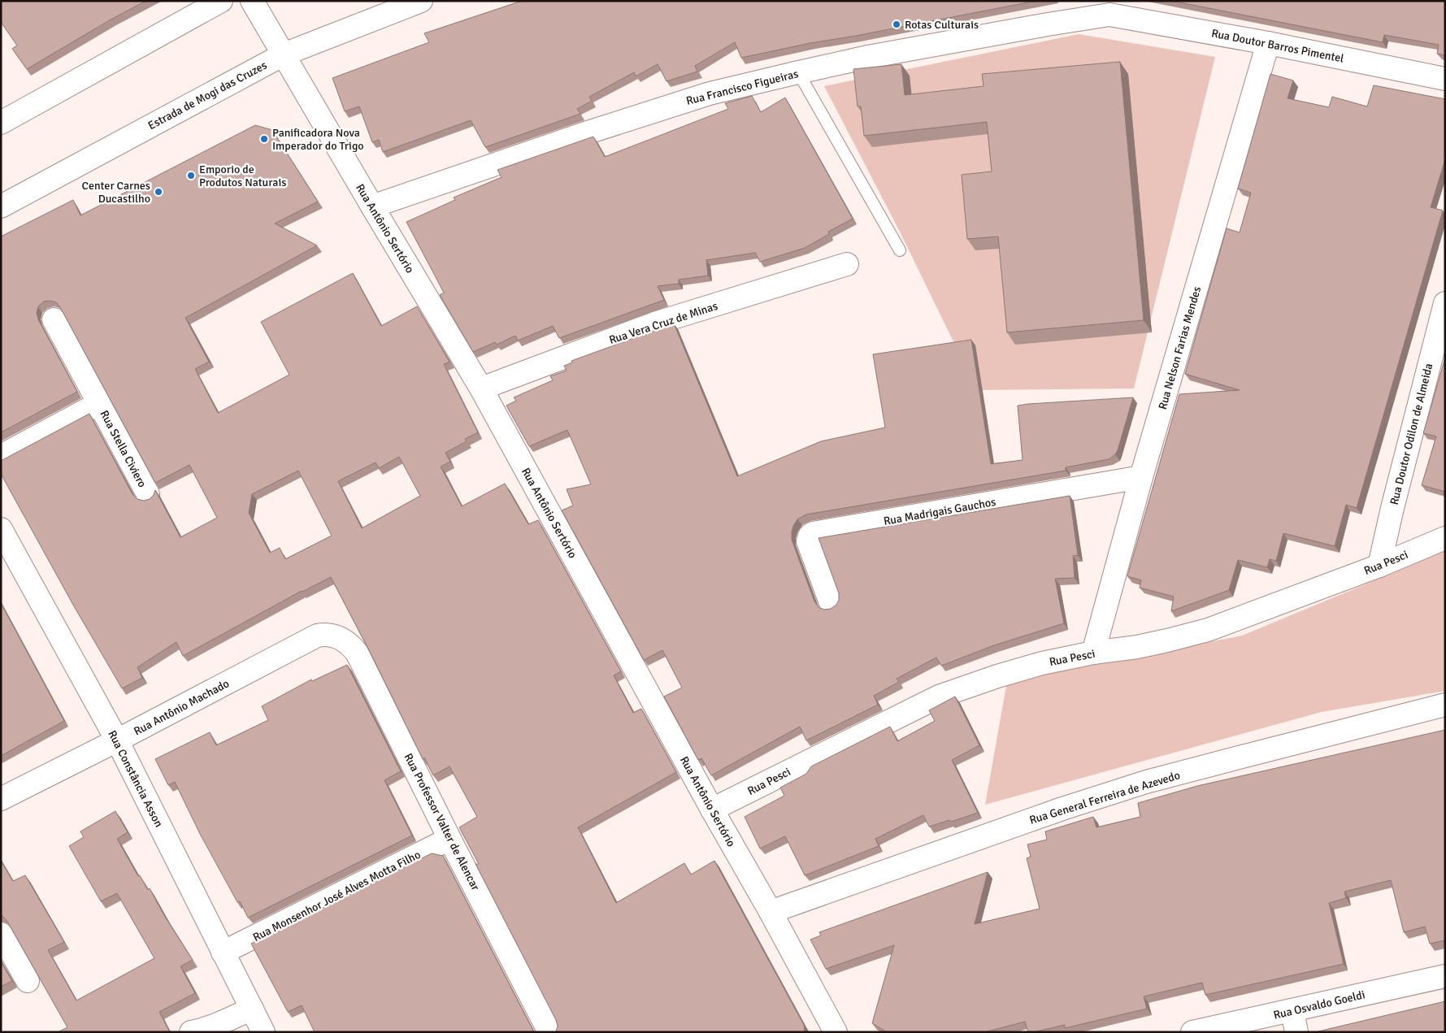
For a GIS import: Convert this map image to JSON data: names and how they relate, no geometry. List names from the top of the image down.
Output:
{
  "streets": {
    "street": [
      "Rua Doutor Barros Pimentel",
      "Rua Francisco Figueiras",
      "Estrada de Mogi das Cruzes",
      "Rua Antônio Sertório",
      "Rua Vera Cruz de Minas",
      "Rua Nelson Farias Mendes",
      "Rua Doutor Odilon de Almeida",
      "Rua Stella Civiero",
      "Rua Madrigais Gauchos",
      "Rua Pesci",
      "Rua Antônio Machado",
      "Rua Constância Asson",
      "Rua General Ferreira de Azevedo",
      "Rua Professor Valter de Alencar",
      "Rua Monsenhor José Alves Motta Filho",
      "Rua Osvaldo Goeldi"
    ]
  },
  "crossings": [
    ["Rua Doutor Barros Pimentel", "Rua Francisco Figueiras"],
    ["Rua Doutor Barros Pimentel", "Rua Nelson Farias Mendes"],
    ["Rua Francisco Figueiras", "Rua Antônio Sertório"],
    ["Estrada de Mogi das Cruzes", "Rua Antônio Sertório"],
    ["Rua Antônio Sertório", "Rua Vera Cruz de Minas"],
    ["Rua Antônio Sertório", "Rua Pesci"],
    ["Rua Antônio Sertório", "Rua General Ferreira de Azevedo"],
    ["Rua Nelson Farias Mendes", "Rua Madrigais Gauchos"],
    ["Rua Nelson Farias Mendes", "Rua Pesci"],
    ["Rua Doutor Odilon de Almeida", "Rua Pesci"],
    ["Rua Antônio Machado", "Rua Constância Asson"],
    ["Rua Antônio Machado", "Rua Professor Valter de Alencar"],
    ["Rua Constância Asson", "Rua Monsenhor José Alves Motta Filho"],
    ["Rua Professor Valter de Alencar", "Rua Monsenhor José Alves Motta Filho"]
  ],
  "places": [
    "Rotas Culturais",
    "Panificadora Nova Imperador do Trigo",
    "Emporio de Produtos Naturais",
    "Center Carnes Ducastilho"
  ]
}
